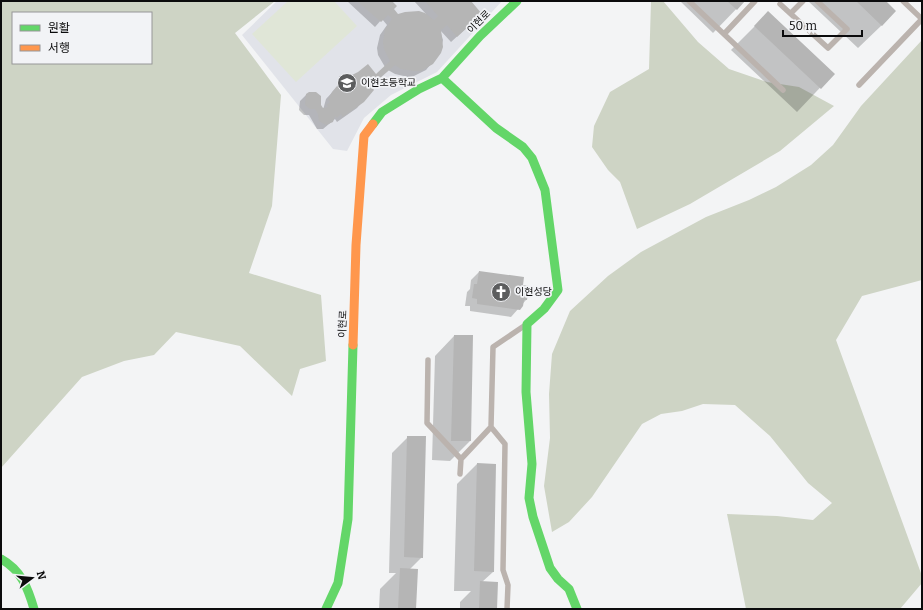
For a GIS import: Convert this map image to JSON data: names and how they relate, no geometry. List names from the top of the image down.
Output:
{
  "streets": {
    "street": ["이현로"]
  },
  "places": {
    "school or university": ["이현초등학교"],
    "church": ["이현성당"]
  },
  "legend": ["원활", "서행"],
  "scale_bar": "50 m",
  "north": "right"
}
